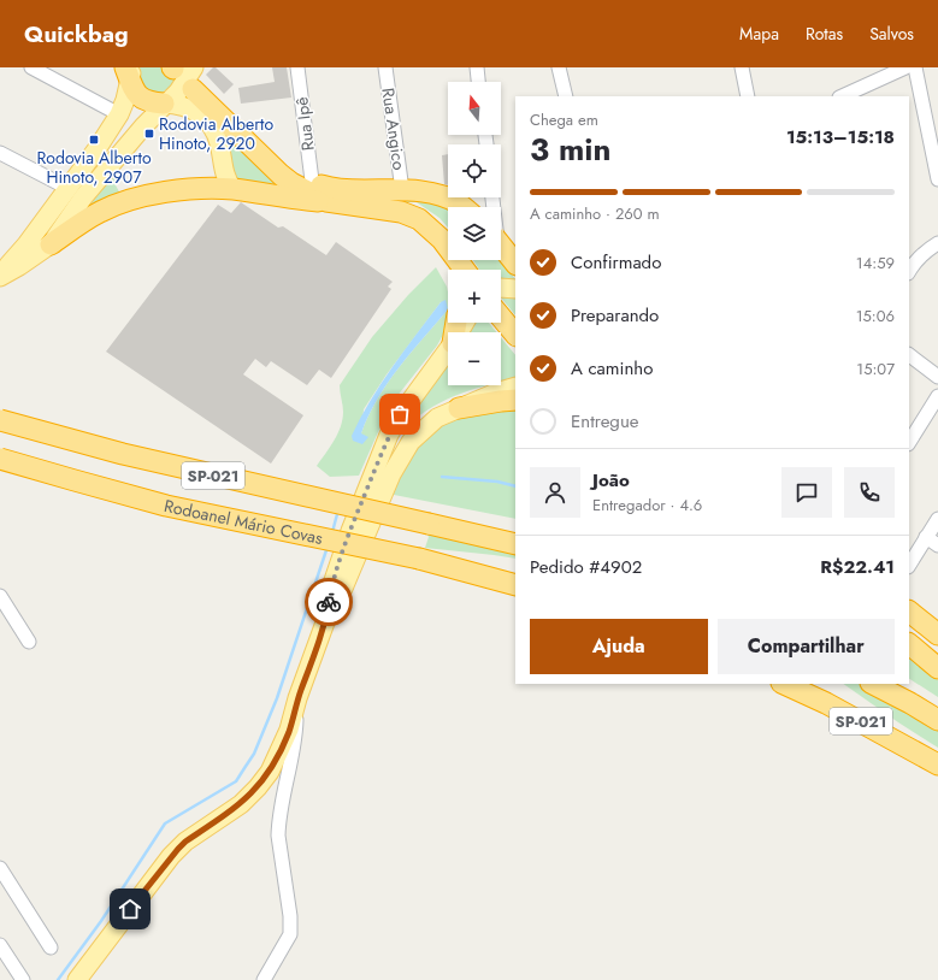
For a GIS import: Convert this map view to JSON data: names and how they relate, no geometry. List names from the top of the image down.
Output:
{
  "streets": {
    "highway": ["SP-021", "Rodoanel Mário Covas"],
    "street": ["Rua Ipê", "Rua Angico"]
  },
  "places": {
    "transit": ["Rodovia Alberto Hinoto, 2920", "Rodovia Alberto Hinoto, 2907"]
  },
  "north": "top",
  "page": {
    "header": "Quickbag",
    "nav": ["Mapa", "Rotas", "Salvos"],
    "map_buttons": ["+", "−"],
    "heading": ["3 min", "Chega em", "15:13–15:18"],
    "panel": [
      "João",
      "Entregador · 4.6",
      "Pedido #4902",
      "R$22.41"
    ],
    "bar": "A caminho · 260 m",
    "list": [
      ["Confirmado", "14:59"],
      ["Preparando", "15:06"],
      ["A caminho", "15:07"],
      "Entregue"
    ],
    "buttons": ["Ajuda", "Compartilhar"]
  }
}
